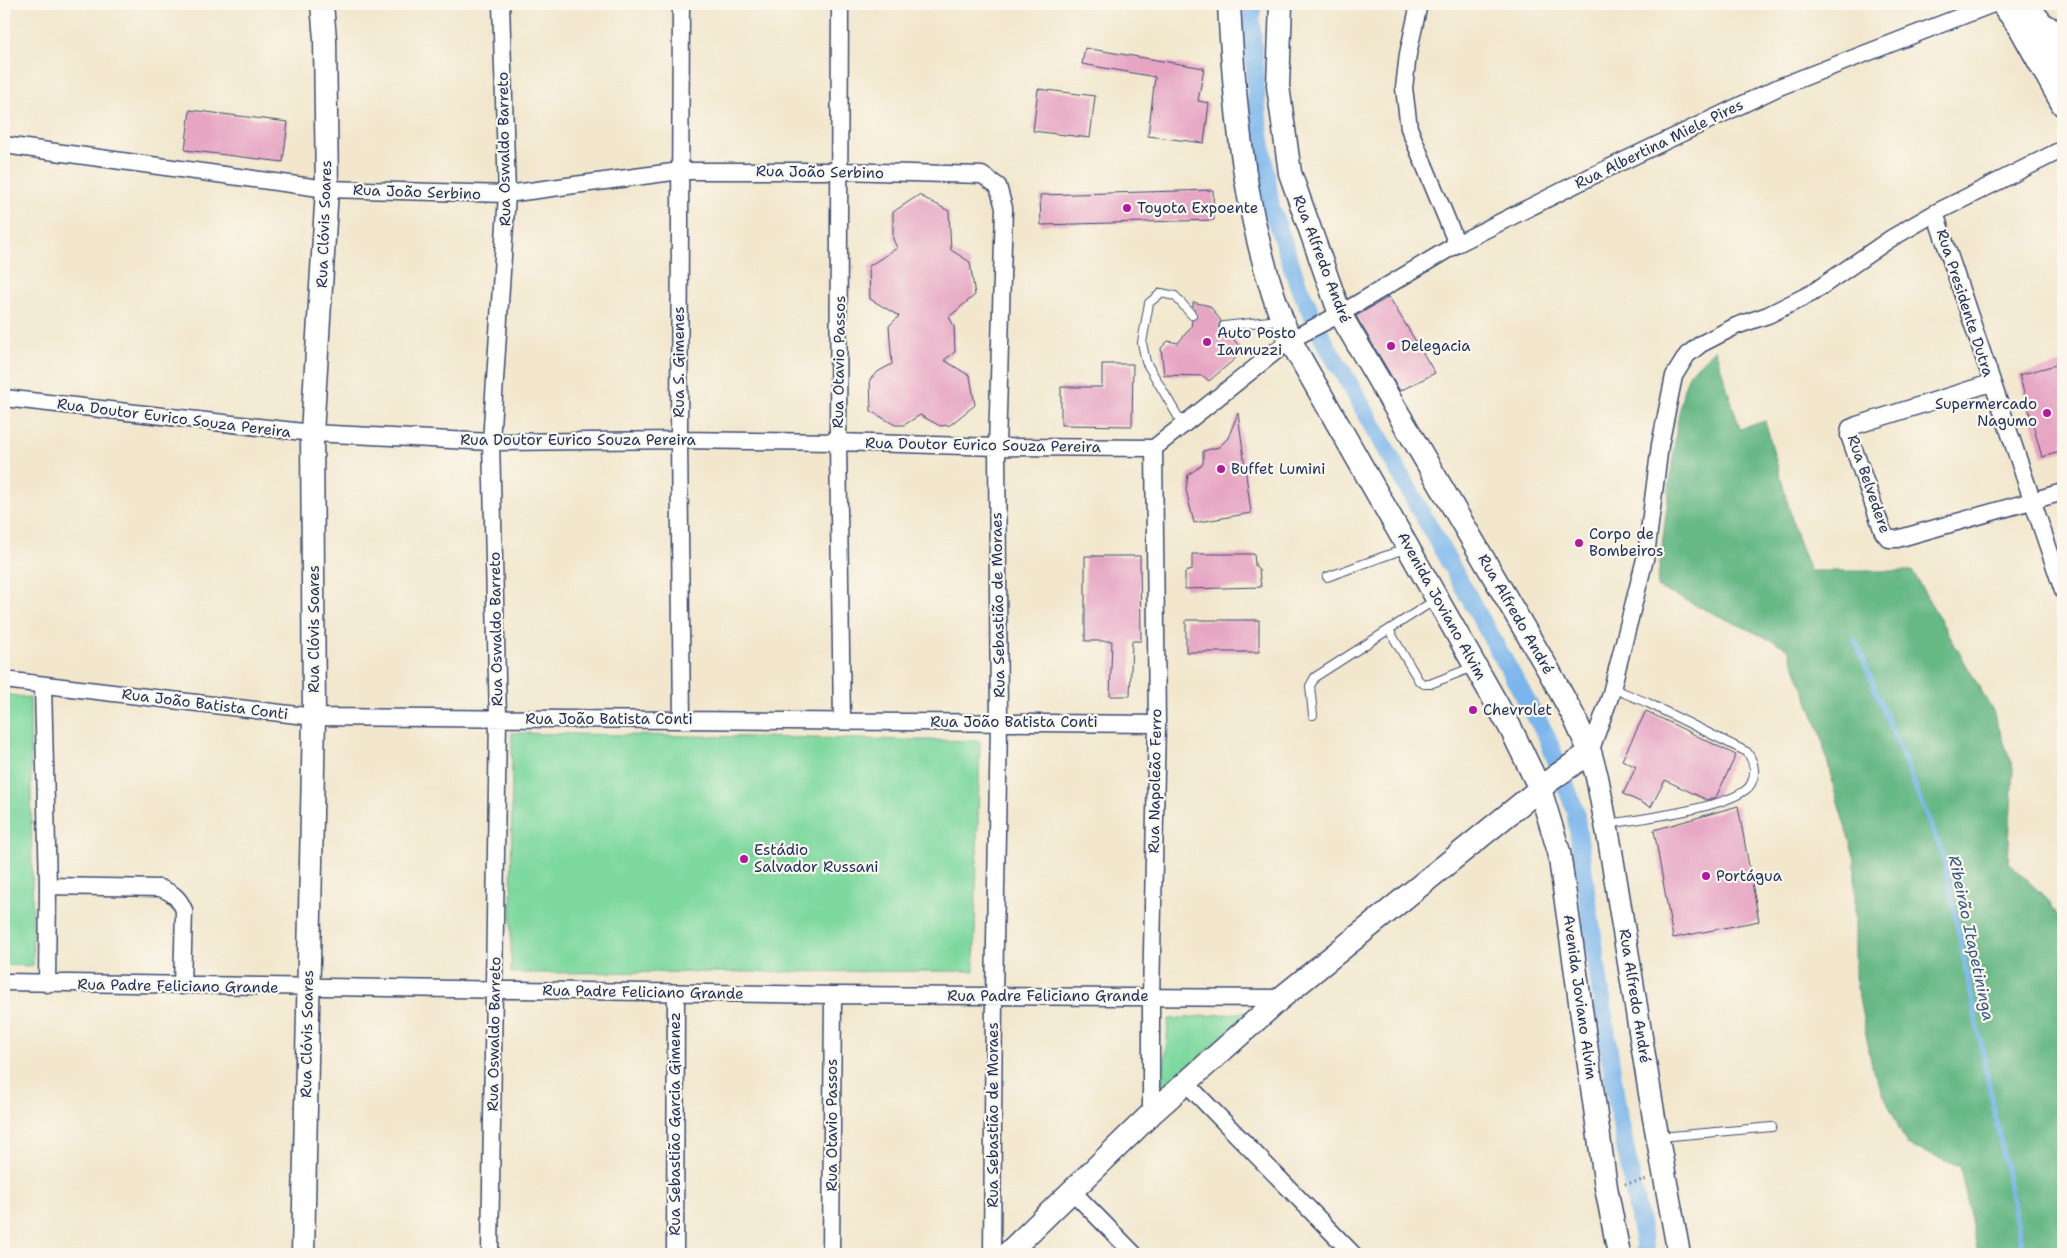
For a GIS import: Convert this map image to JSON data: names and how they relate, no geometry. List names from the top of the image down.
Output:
{
  "streets": {
    "main road": ["Rua Clóvis Soares", "Rua Alfredo André", "Avenida Joviano Alvim"],
    "street": [
      "Rua Albertina Miele Pires",
      "Rua Oswaldo Barreto",
      "Rua João Serbino",
      "Rua Presidente Dutra",
      "Rua S. Gimenes",
      "Rua Otavio Passos",
      "Rua Doutor Eurico Souza Pereira",
      "Rua Belvedere",
      "Rua Sebastião de Moraes",
      "Rua João Batista Conti",
      "Rua Napoleão Ferro",
      "Rua Padre Feliciano Grande",
      "Rua Sebastião Garcia Gimenez"
    ]
  },
  "crossings": [
    ["Rua Albertina Miele Pires", "Rua Alfredo André"],
    ["Rua Albertina Miele Pires", "Rua Doutor Eurico Souza Pereira"],
    ["Rua Albertina Miele Pires", "Avenida Joviano Alvim"],
    ["Rua Albertina Miele Pires", "Rua Napoleão Ferro"],
    ["Rua Oswaldo Barreto", "Rua João Serbino"],
    ["Rua Oswaldo Barreto", "Rua Doutor Eurico Souza Pereira"],
    ["Rua Oswaldo Barreto", "Rua João Batista Conti"],
    ["Rua Oswaldo Barreto", "Rua Padre Feliciano Grande"],
    ["Rua João Serbino", "Rua Clóvis Soares"],
    ["Rua João Serbino", "Rua S. Gimenes"],
    ["Rua João Serbino", "Rua Otavio Passos"],
    ["Rua João Serbino", "Rua Sebastião de Moraes"],
    ["Rua Clóvis Soares", "Rua Doutor Eurico Souza Pereira"],
    ["Rua Clóvis Soares", "Rua João Batista Conti"],
    ["Rua Clóvis Soares", "Rua Padre Feliciano Grande"],
    ["Rua Presidente Dutra", "Rua Belvedere"],
    ["Rua S. Gimenes", "Rua Doutor Eurico Souza Pereira"],
    ["Rua S. Gimenes", "Rua João Batista Conti"],
    ["Rua Otavio Passos", "Rua Doutor Eurico Souza Pereira"],
    ["Rua Otavio Passos", "Rua João Batista Conti"],
    ["Rua Otavio Passos", "Rua Padre Feliciano Grande"],
    ["Rua Doutor Eurico Souza Pereira", "Rua Sebastião de Moraes"],
    ["Rua Doutor Eurico Souza Pereira", "Rua Napoleão Ferro"],
    ["Rua Sebastião de Moraes", "Rua João Batista Conti"],
    ["Rua Sebastião de Moraes", "Rua Padre Feliciano Grande"],
    ["Rua João Batista Conti", "Rua Napoleão Ferro"],
    ["Rua Napoleão Ferro", "Rua Padre Feliciano Grande"],
    ["Rua Padre Feliciano Grande", "Rua Sebastião Garcia Gimenez"]
  ],
  "water": ["Ribeirão Itapetininga"],
  "places": [
    "Toyota Expoente",
    "Auto Posto Iannuzzi",
    "Delegacia",
    "Supermercado Nagumo",
    "Buffet Lumini",
    "Corpo de Bombeiros",
    "Chevrolet",
    "Estádio Salvador Russani",
    "Portágua"
  ]
}
